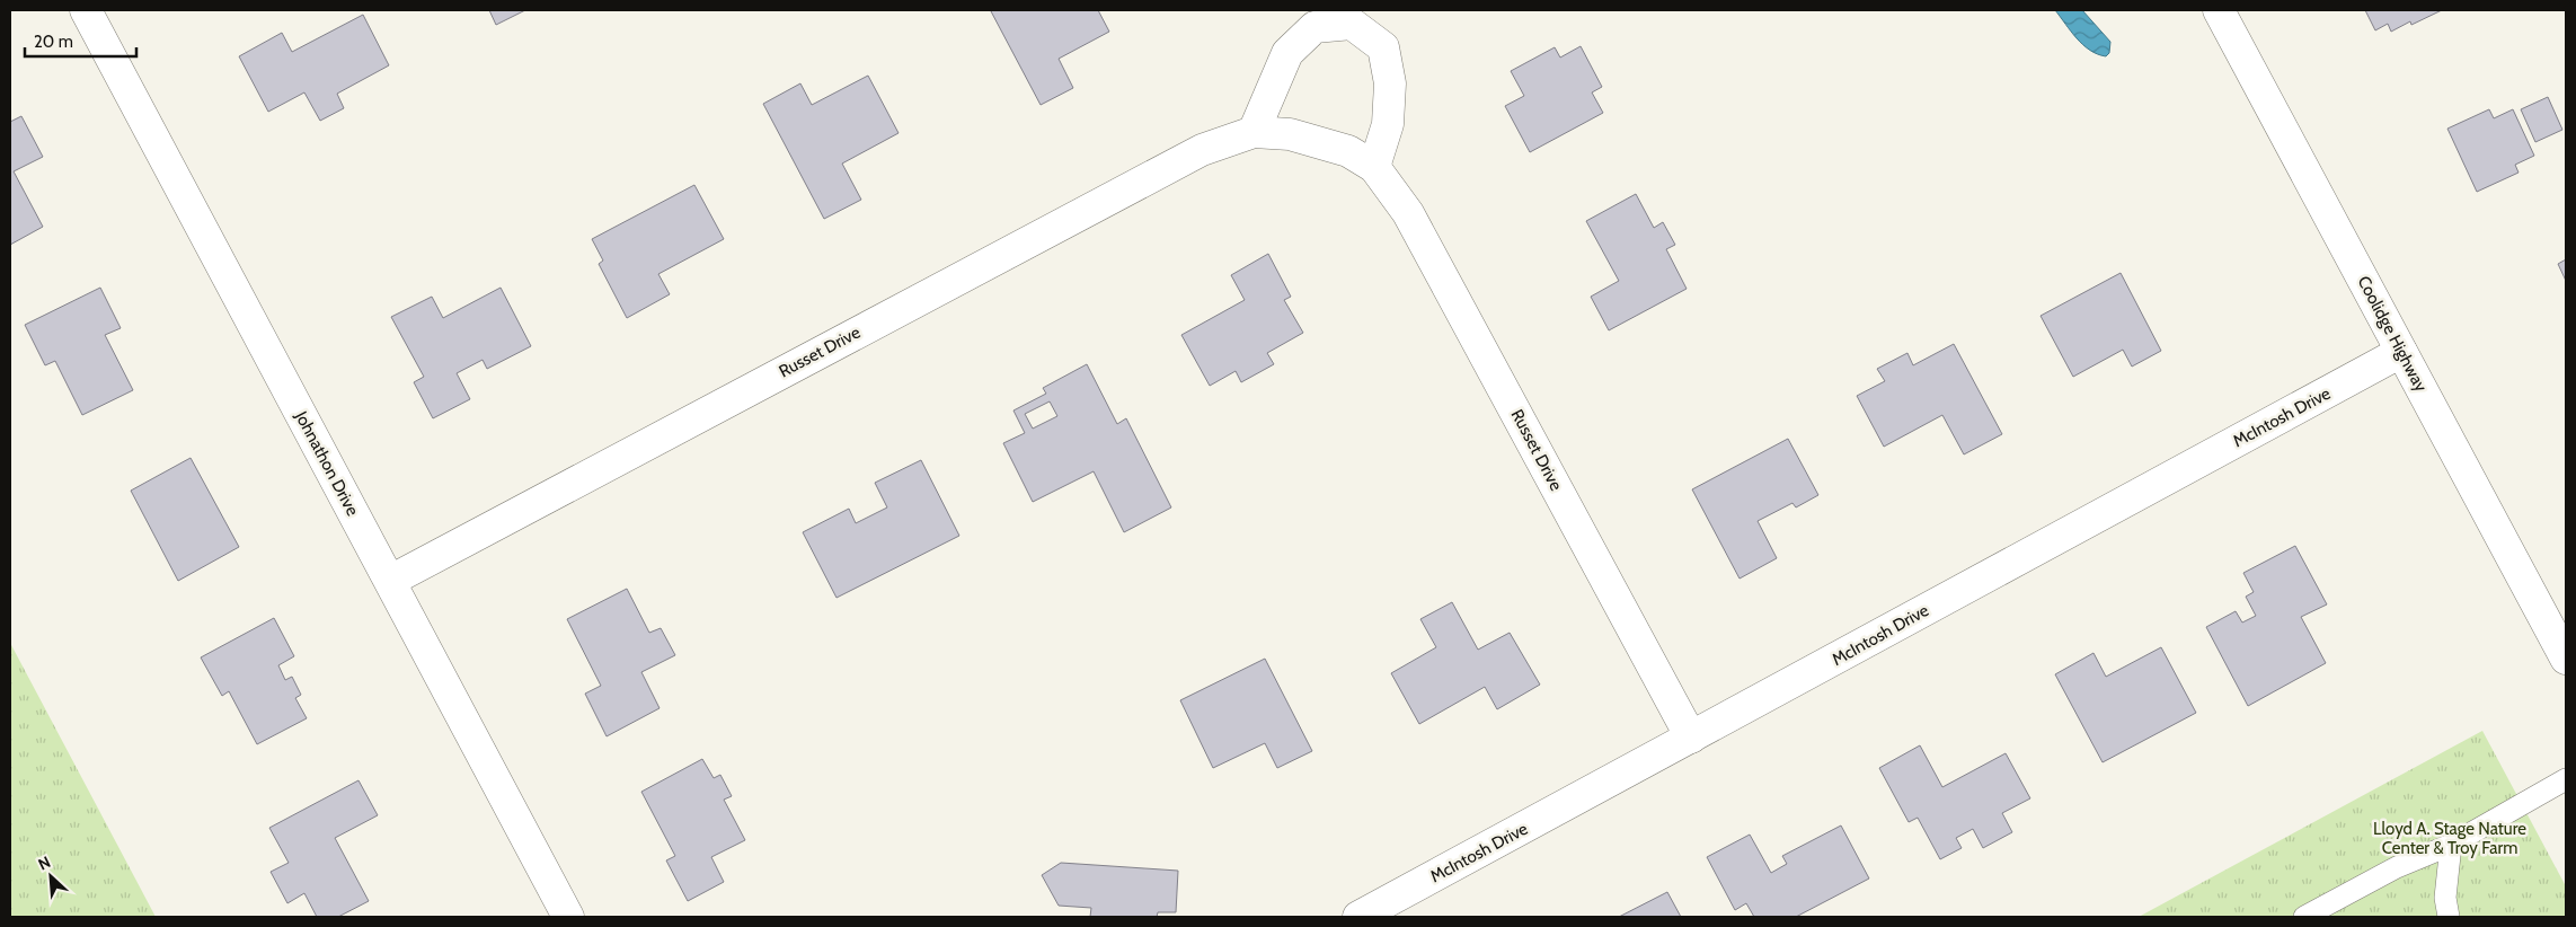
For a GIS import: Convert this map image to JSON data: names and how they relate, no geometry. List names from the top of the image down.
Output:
{
  "streets": {
    "street": [
      "Coolidge Highway",
      "Russet Drive",
      "McIntosh Drive",
      "Johnathon Drive"
    ]
  },
  "crossings": [
    ["Coolidge Highway", "McIntosh Drive"],
    ["Russet Drive", "McIntosh Drive"],
    ["Russet Drive", "Johnathon Drive"]
  ],
  "parks": ["Lloyd A. Stage Nature Center & Troy Farm"],
  "scale_bar": "20 m",
  "north": "top left"
}
